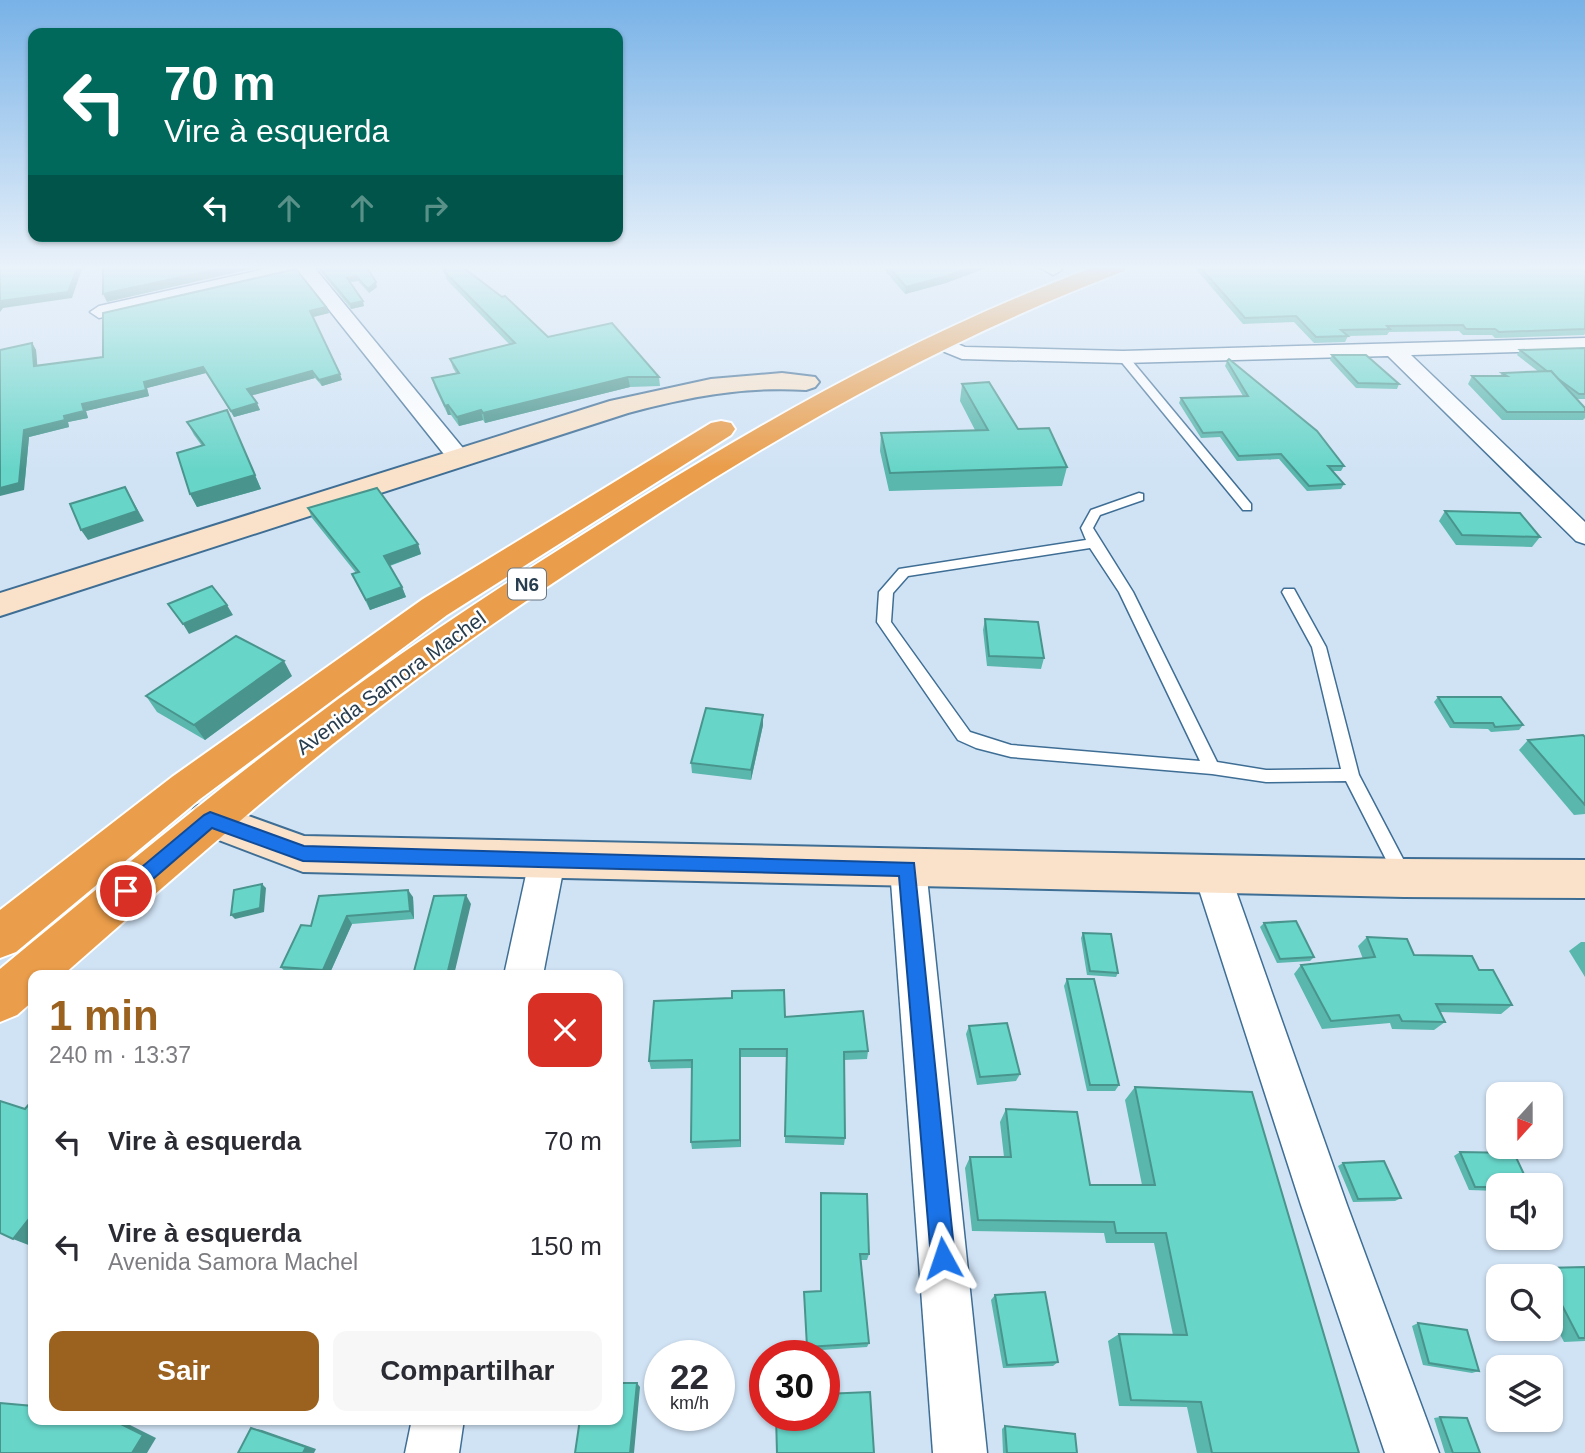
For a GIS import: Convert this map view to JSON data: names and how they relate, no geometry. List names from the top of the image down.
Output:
{
  "streets": {
    "highway": ["N6", "Avenida Samora Machel"]
  },
  "north": "bottom",
  "page": {
    "turn": ["70 m", "Vire à esquerda"],
    "heading": ["1 min", "240 m · 13:37"],
    "list": [
      {
        "name": "Vire à esquerda",
        "value": "70 m"
      },
      {
        "name": "Vire à esquerda",
        "note": "Avenida Samora Machel",
        "value": "150 m"
      }
    ],
    "buttons": ["Sair", "Compartilhar"],
    "speed": "22 km/h",
    "limit": "30"
  }
}
